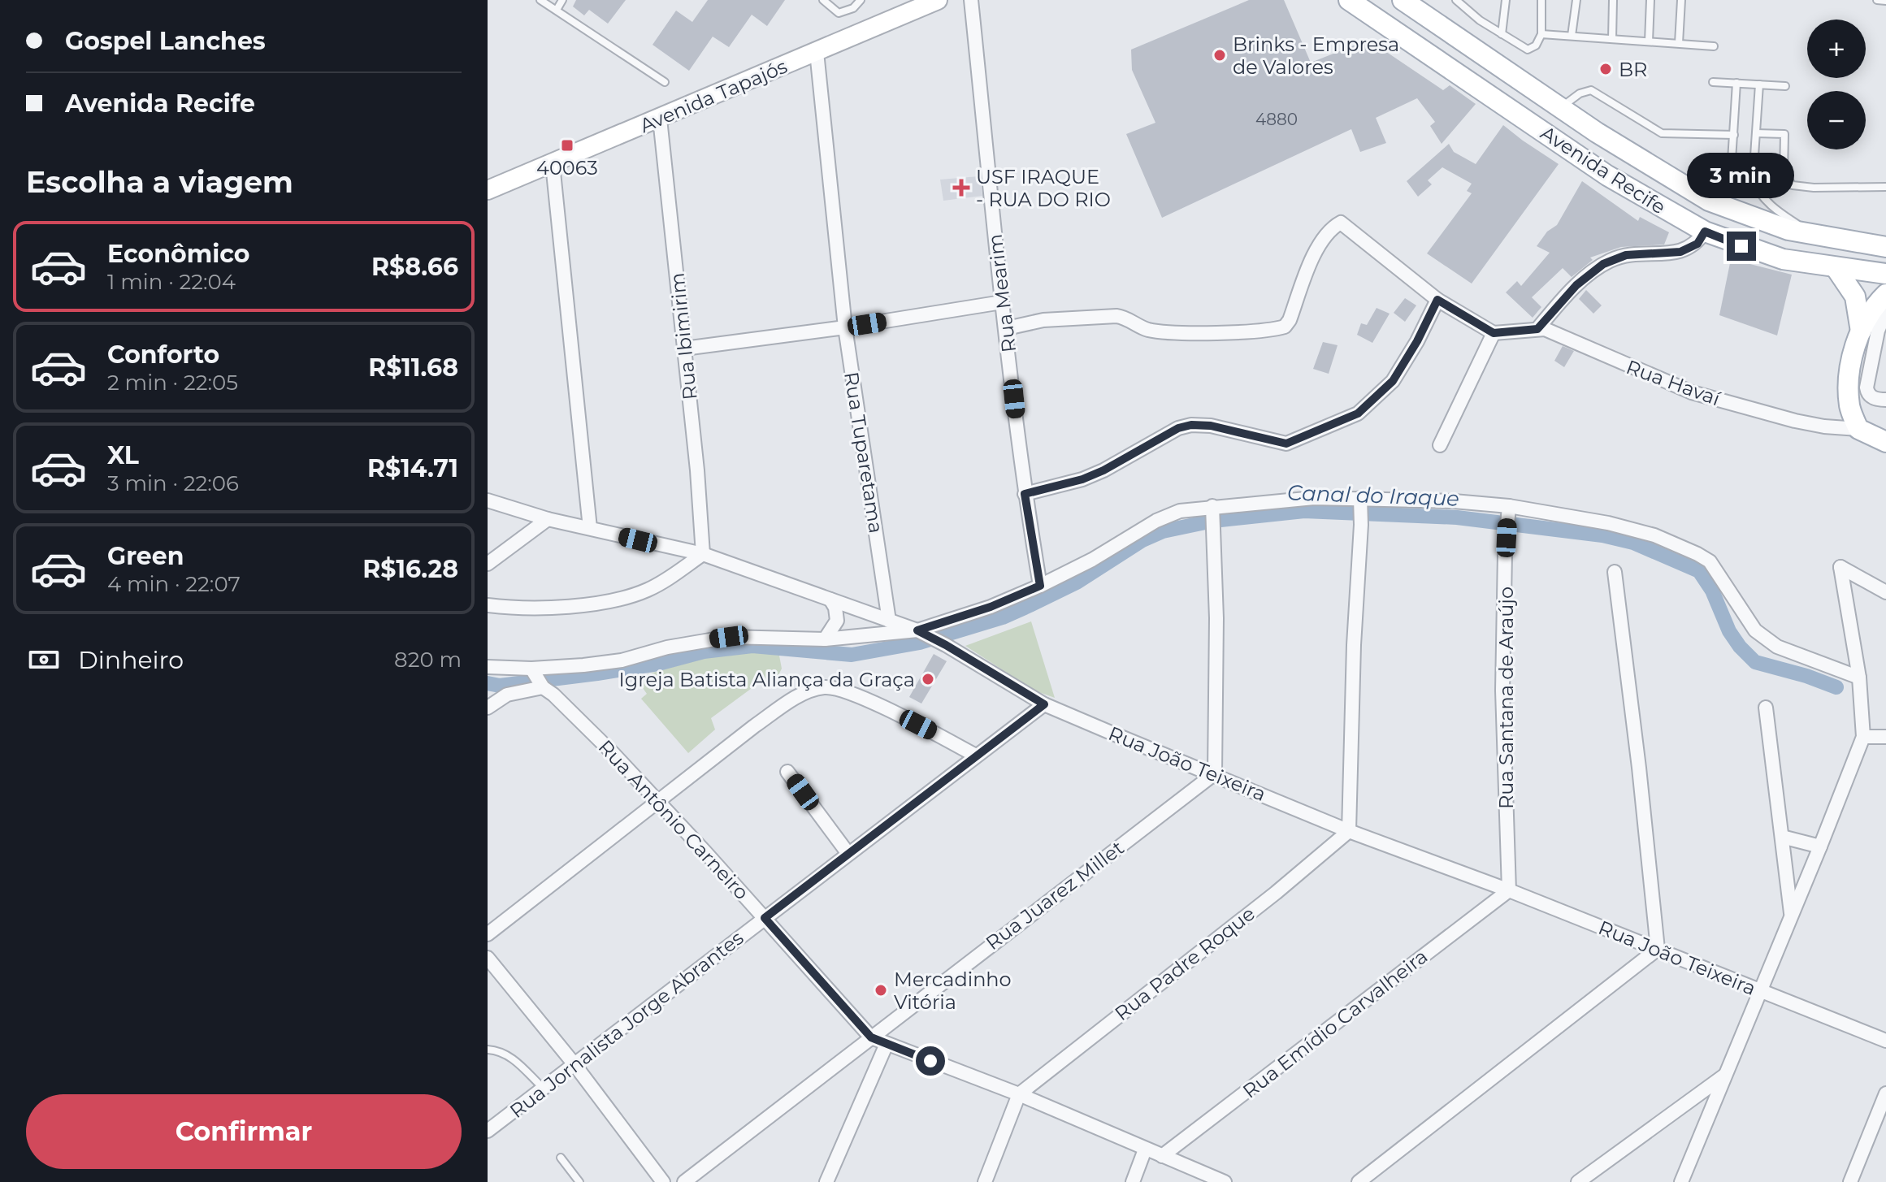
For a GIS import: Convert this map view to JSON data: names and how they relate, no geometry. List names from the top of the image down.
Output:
{
  "streets": {
    "main road": ["Avenida Tapajós", "Avenida Recife"],
    "street": [
      "Rua Mearim",
      "Rua Ibimirim",
      "Rua Havaí",
      "Rua Tuparetama",
      "Rua Santana de Araújo",
      "Rua João Teixeira",
      "Rua Antônio Carneiro",
      "Rua Juarez Millet",
      "Rua Padre Roque",
      "Rua Emídio Carvalheira",
      "Rua Jornalista Jorge Abrantes"
    ]
  },
  "crossings": [
    ["Avenida Tapajós", "Rua Ibimirim"],
    ["Avenida Tapajós", "Rua Tuparetama"],
    ["Rua Ibimirim", "Rua João Teixeira"],
    ["Rua Tuparetama", "Rua João Teixeira"],
    ["Rua Santana de Araújo", "Rua João Teixeira"],
    ["Rua Santana de Araújo", "Rua Emídio Carvalheira"],
    ["Rua João Teixeira", "Rua Juarez Millet"],
    ["Rua João Teixeira", "Rua Padre Roque"],
    ["Rua João Teixeira", "Rua Emídio Carvalheira"],
    ["Rua João Teixeira", "Rua Jornalista Jorge Abrantes"],
    ["Rua Antônio Carneiro", "Rua Juarez Millet"],
    ["Rua Antônio Carneiro", "Rua Padre Roque"],
    ["Rua Antônio Carneiro", "Rua Emídio Carvalheira"],
    ["Rua Antônio Carneiro", "Rua Jornalista Jorge Abrantes"]
  ],
  "water": ["Canal do Iraque"],
  "places": {
    "other": [
      "Brinks - Empresa de Valores",
      "BR",
      "Igreja Batista Aliança da Graça",
      "Mercadinho Vitória"
    ],
    "transit": ["40063"],
    "health": ["USF IRAQUE - RUA DO RIO"]
  },
  "house_numbers": ["4880"],
  "page": {
    "banner": ["Gospel Lanches", "Avenida Recife"],
    "map_buttons": ["+", "−"],
    "heading": "Escolha a viagem",
    "bubble": "3 min",
    "list": [
      {
        "name": "Econômico",
        "note": "1 min · 22:04",
        "value": "R$8.66"
      },
      {
        "name": "Conforto",
        "note": "2 min · 22:05",
        "value": "R$11.68"
      },
      {
        "name": "XL",
        "note": "3 min · 22:06",
        "value": "R$14.71"
      },
      {
        "name": "Green",
        "note": "4 min · 22:07",
        "value": "R$16.28"
      }
    ],
    "pay": ["Dinheiro", "820 m"],
    "buttons": "Confirmar"
  }
}
